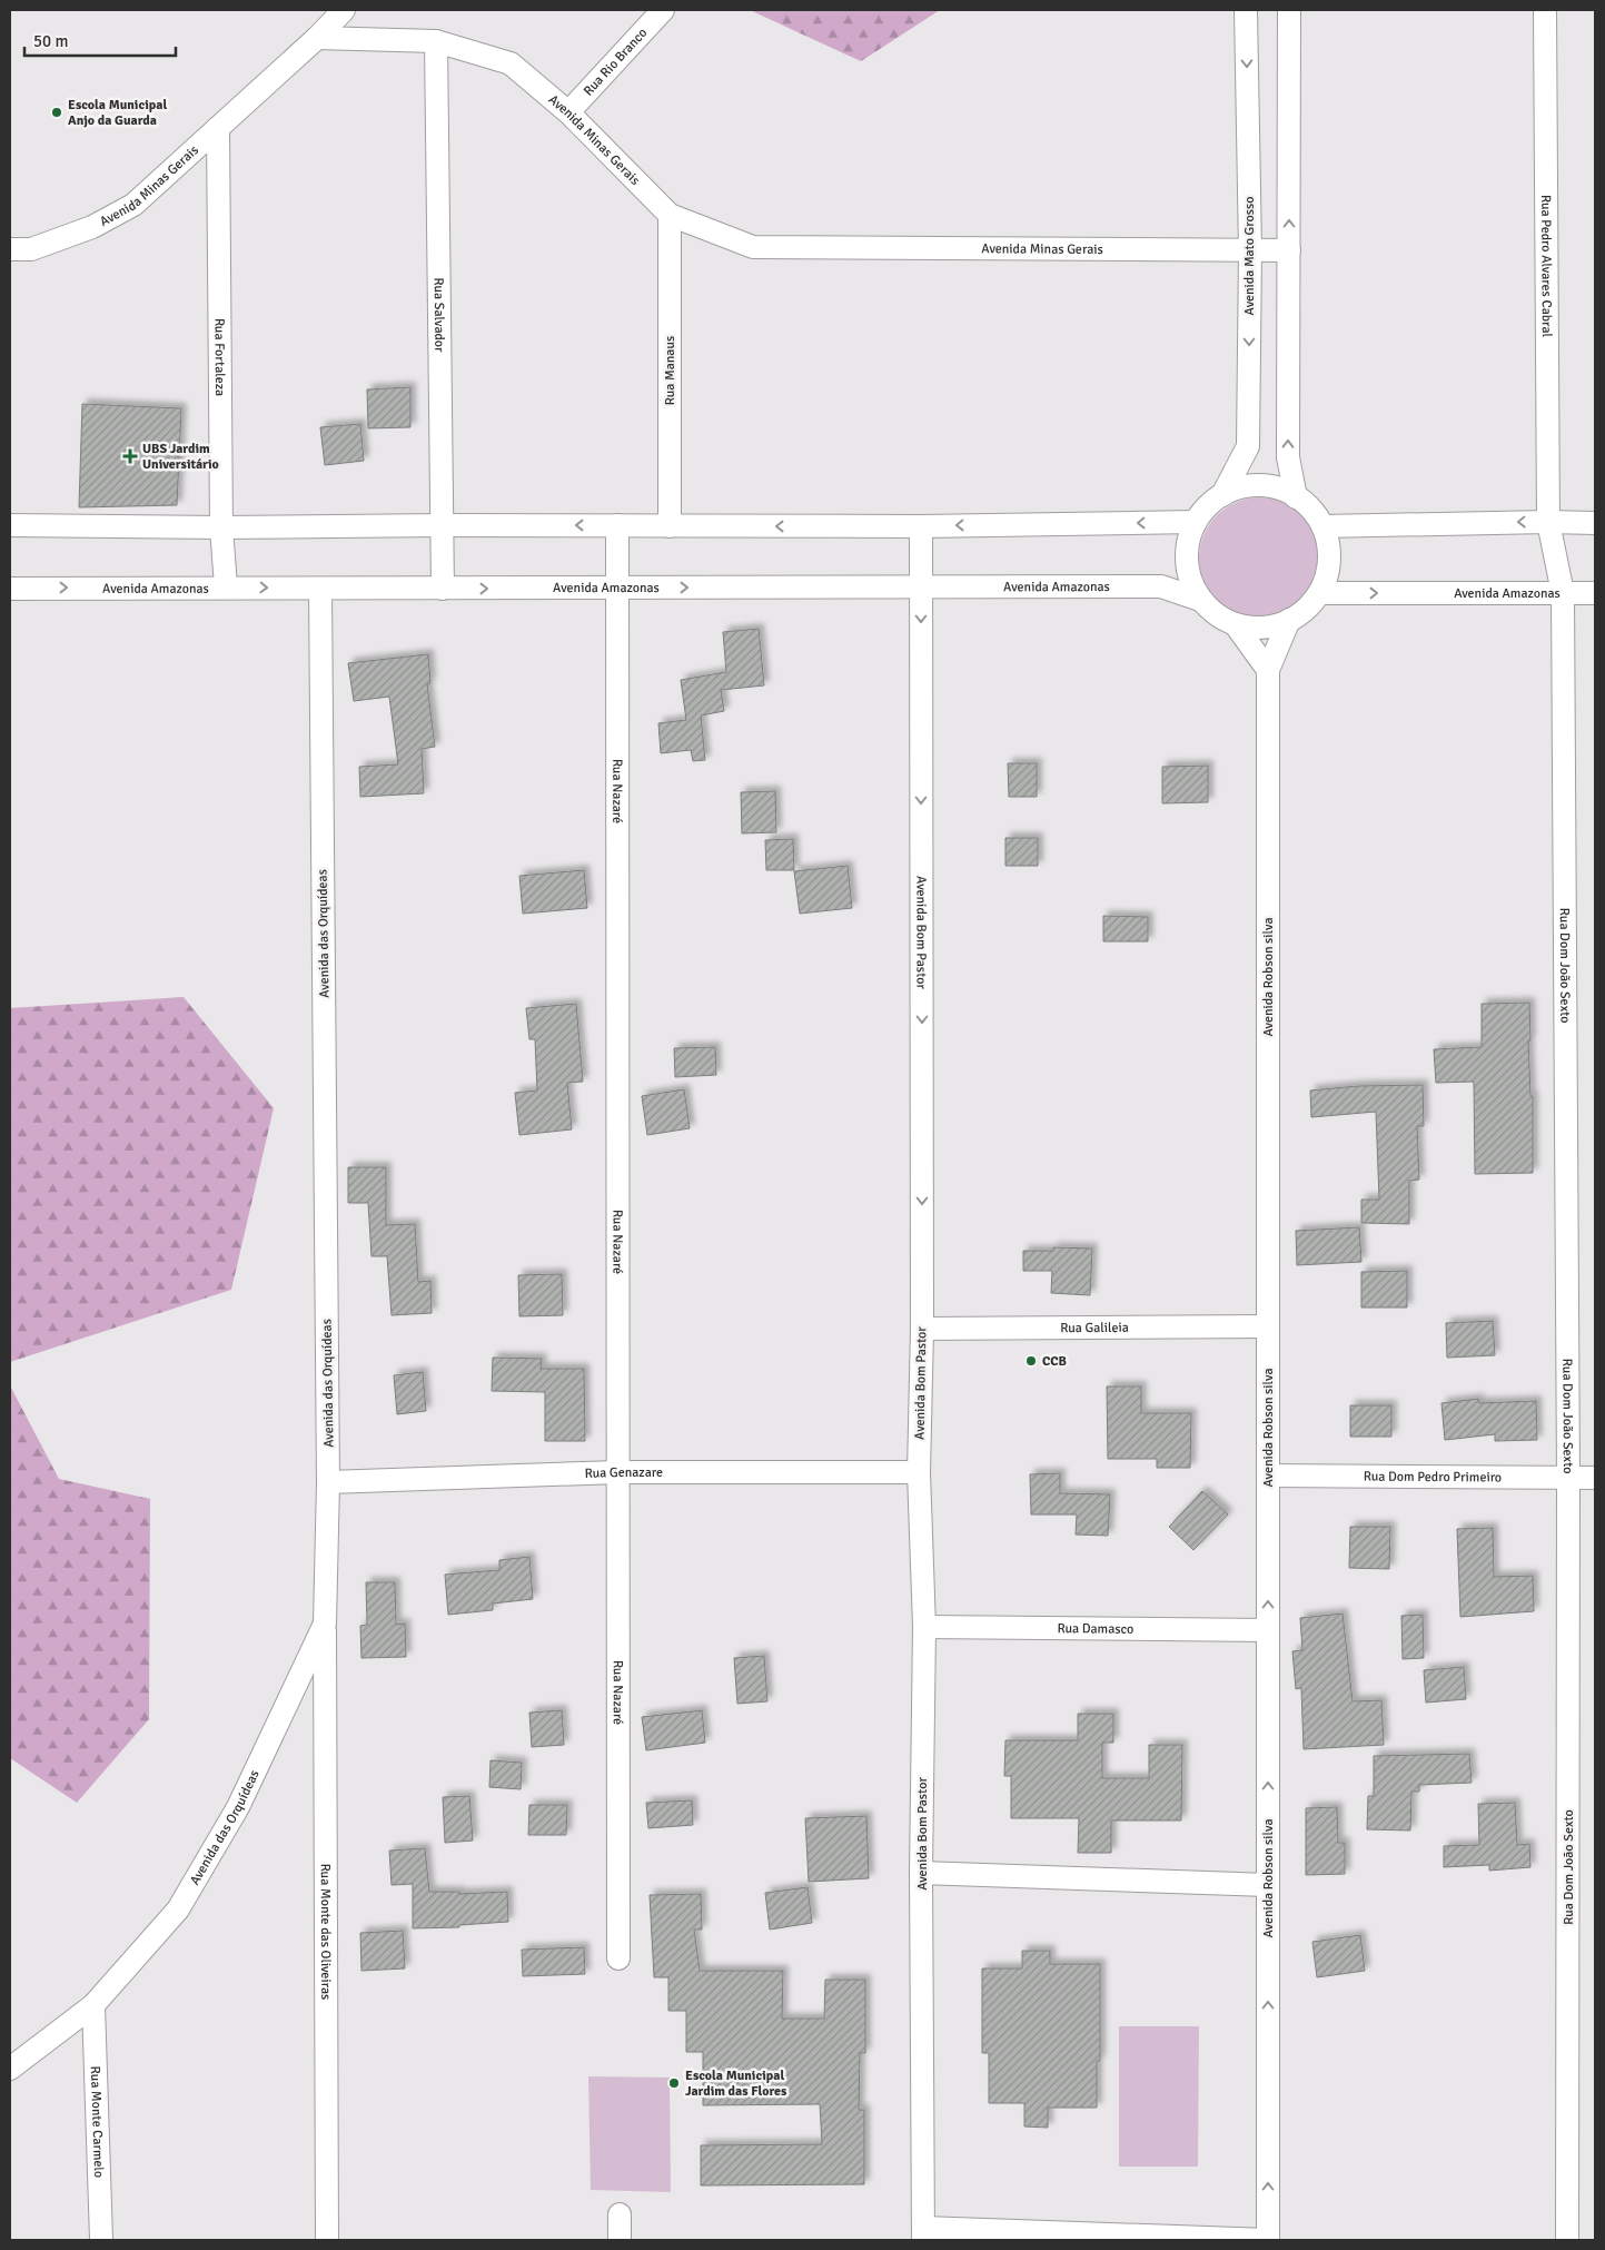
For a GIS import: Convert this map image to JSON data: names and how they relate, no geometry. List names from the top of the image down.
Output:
{
  "streets": {
    "street": [
      "Rua Rio Branco",
      "Avenida Minas Gerais",
      "Avenida Mato Grosso",
      "Rua Pedro Alvares Cabral",
      "Rua Salvador",
      "Rua Fortaleza",
      "Rua Manaus",
      "Avenida Amazonas",
      "Rua Nazaré",
      "Avenida Bom Pastor",
      "Avenida das Orquídeas",
      "Rua Dom João Sexto",
      "Avenida Robson silva",
      "Rua Galileia",
      "Rua Genazare",
      "Rua Dom Pedro Primeiro",
      "Rua Damasco",
      "Rua Monte das Oliveiras",
      "Rua Monte Carmelo"
    ]
  },
  "crossings": [
    ["Rua Rio Branco", "Avenida Minas Gerais"],
    ["Avenida Minas Gerais", "Avenida Mato Grosso"],
    ["Avenida Minas Gerais", "Rua Salvador"],
    ["Avenida Minas Gerais", "Rua Fortaleza"],
    ["Avenida Minas Gerais", "Rua Manaus"],
    ["Avenida Mato Grosso", "Avenida Amazonas"],
    ["Avenida Mato Grosso", "Avenida Robson silva"],
    ["Rua Pedro Alvares Cabral", "Avenida Amazonas"],
    ["Rua Pedro Alvares Cabral", "Rua Dom João Sexto"],
    ["Rua Salvador", "Avenida Amazonas"],
    ["Rua Fortaleza", "Avenida Amazonas"],
    ["Avenida Amazonas", "Rua Nazaré"],
    ["Avenida Amazonas", "Avenida Bom Pastor"],
    ["Avenida Amazonas", "Avenida das Orquídeas"],
    ["Avenida Amazonas", "Rua Dom João Sexto"],
    ["Avenida Amazonas", "Avenida Robson silva"],
    ["Rua Nazaré", "Rua Genazare"],
    ["Avenida Bom Pastor", "Rua Galileia"],
    ["Avenida Bom Pastor", "Rua Genazare"],
    ["Avenida Bom Pastor", "Rua Damasco"],
    ["Avenida das Orquídeas", "Rua Genazare"],
    ["Avenida das Orquídeas", "Rua Monte das Oliveiras"],
    ["Avenida das Orquídeas", "Rua Monte Carmelo"],
    ["Rua Dom João Sexto", "Rua Dom Pedro Primeiro"],
    ["Avenida Robson silva", "Rua Galileia"],
    ["Avenida Robson silva", "Rua Dom Pedro Primeiro"],
    ["Avenida Robson silva", "Rua Damasco"]
  ],
  "one_way": ["Avenida Bom Pastor", "Avenida Robson silva"],
  "places": {
    "other": ["Escola Municipal Anjo da Guarda", "CCB", "Escola Municipal Jardim das Flores"],
    "health": ["UBS Jardim Universitário"]
  },
  "scale_bar": "50 m"
}
